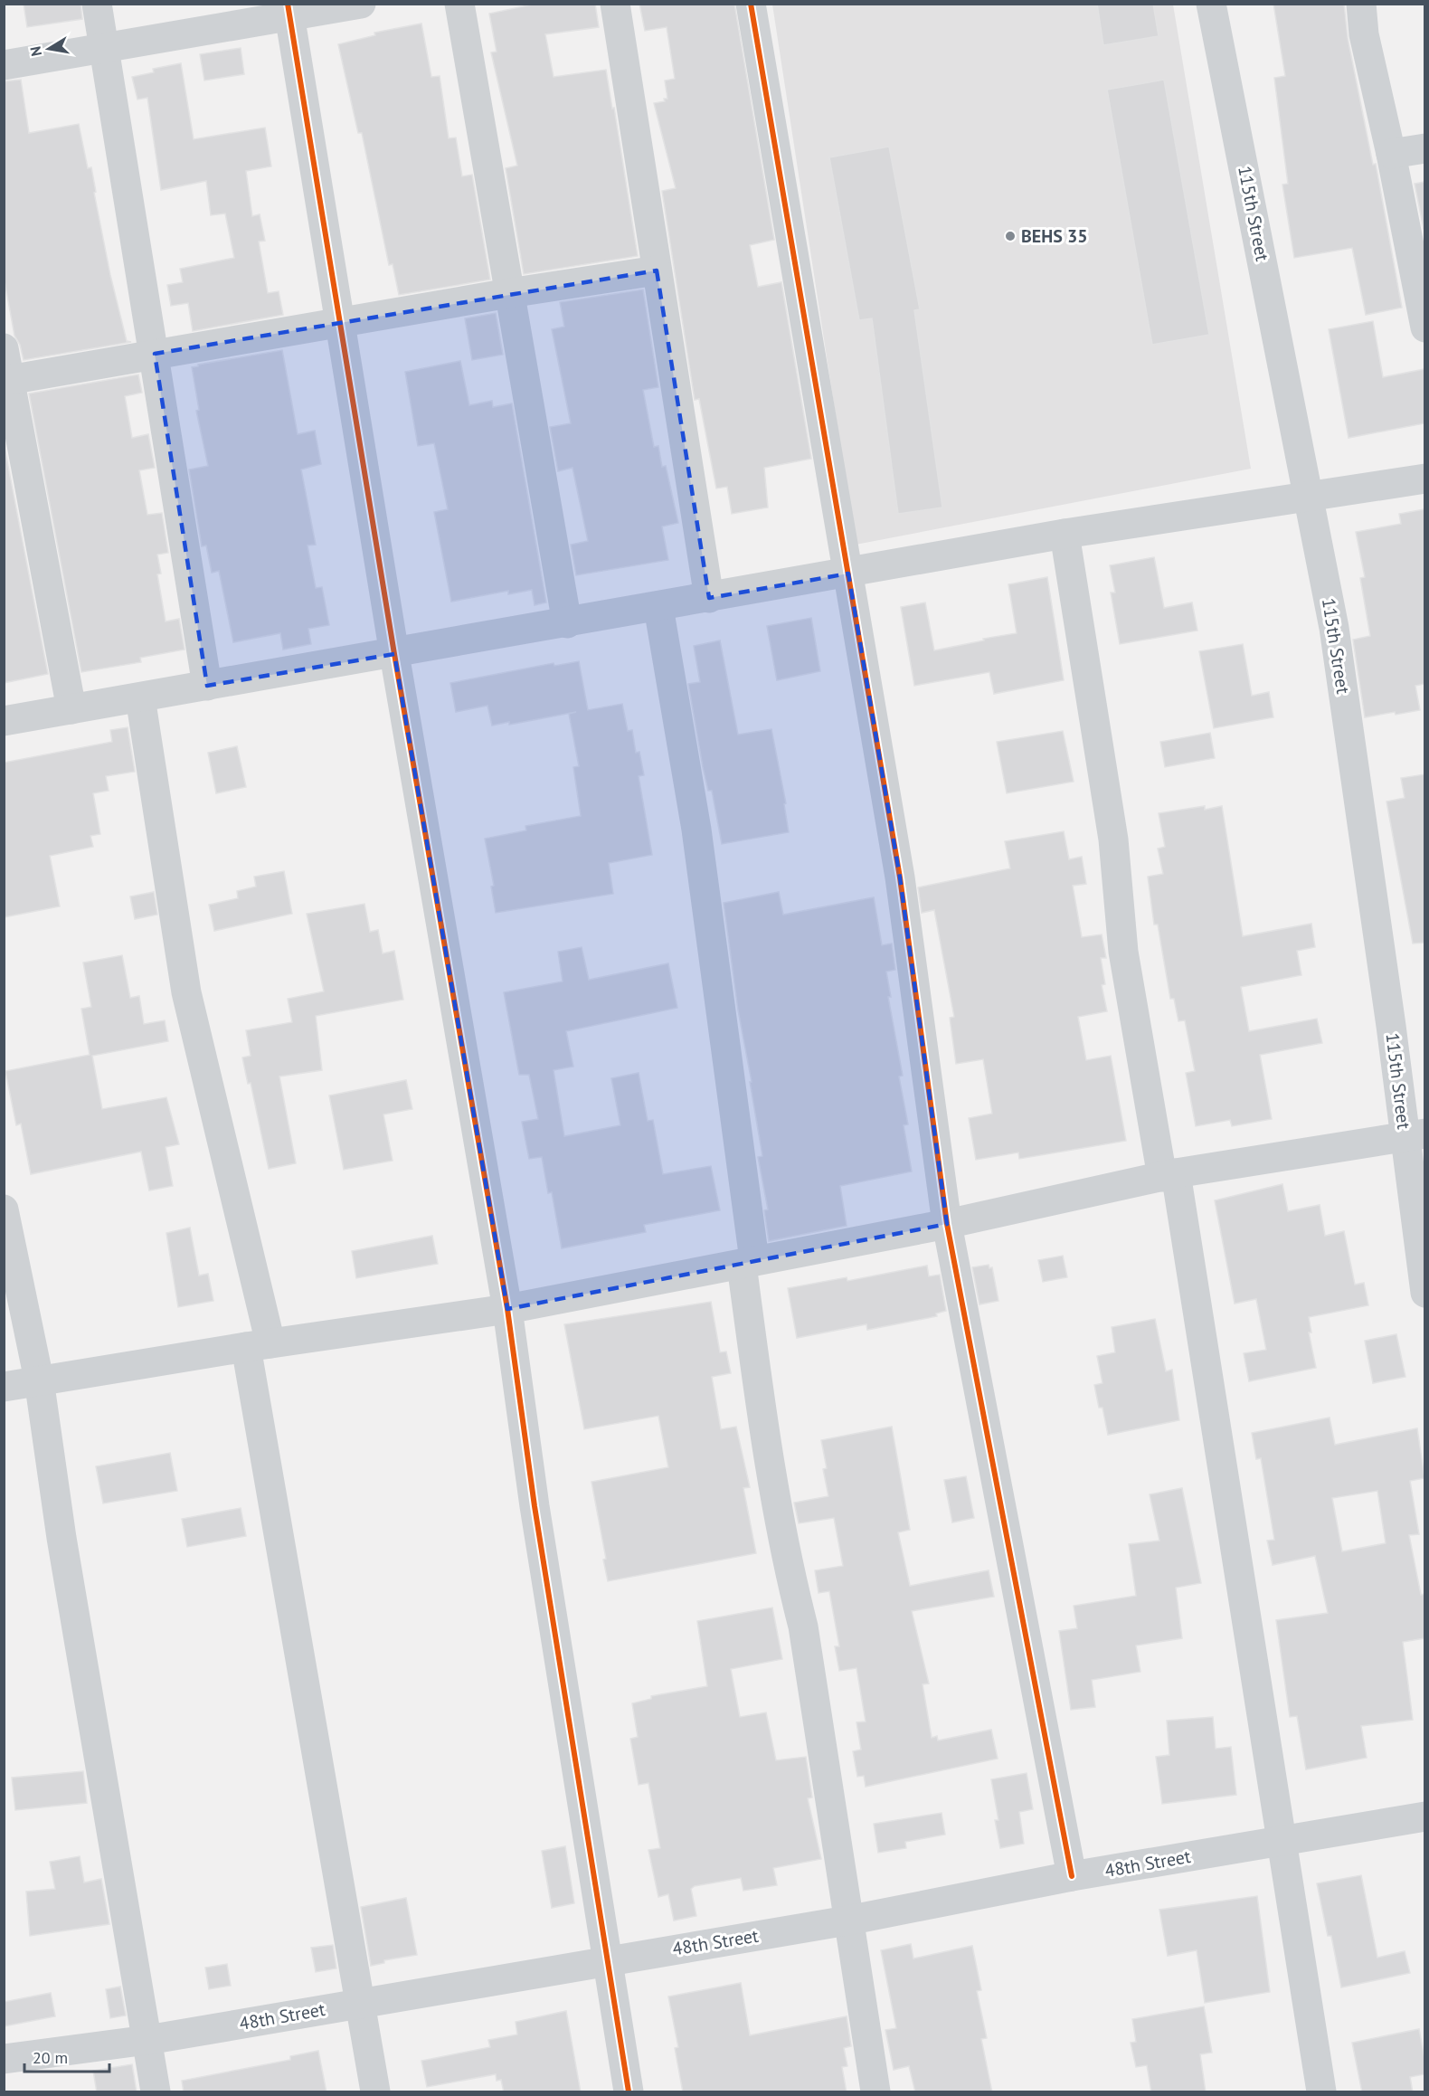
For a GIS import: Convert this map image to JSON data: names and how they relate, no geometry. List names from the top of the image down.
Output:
{
  "streets": {
    "street": ["115th Street", "48th Street"]
  },
  "places": ["BEHS 35"],
  "scale_bar": "20 m",
  "north": "left"
}
